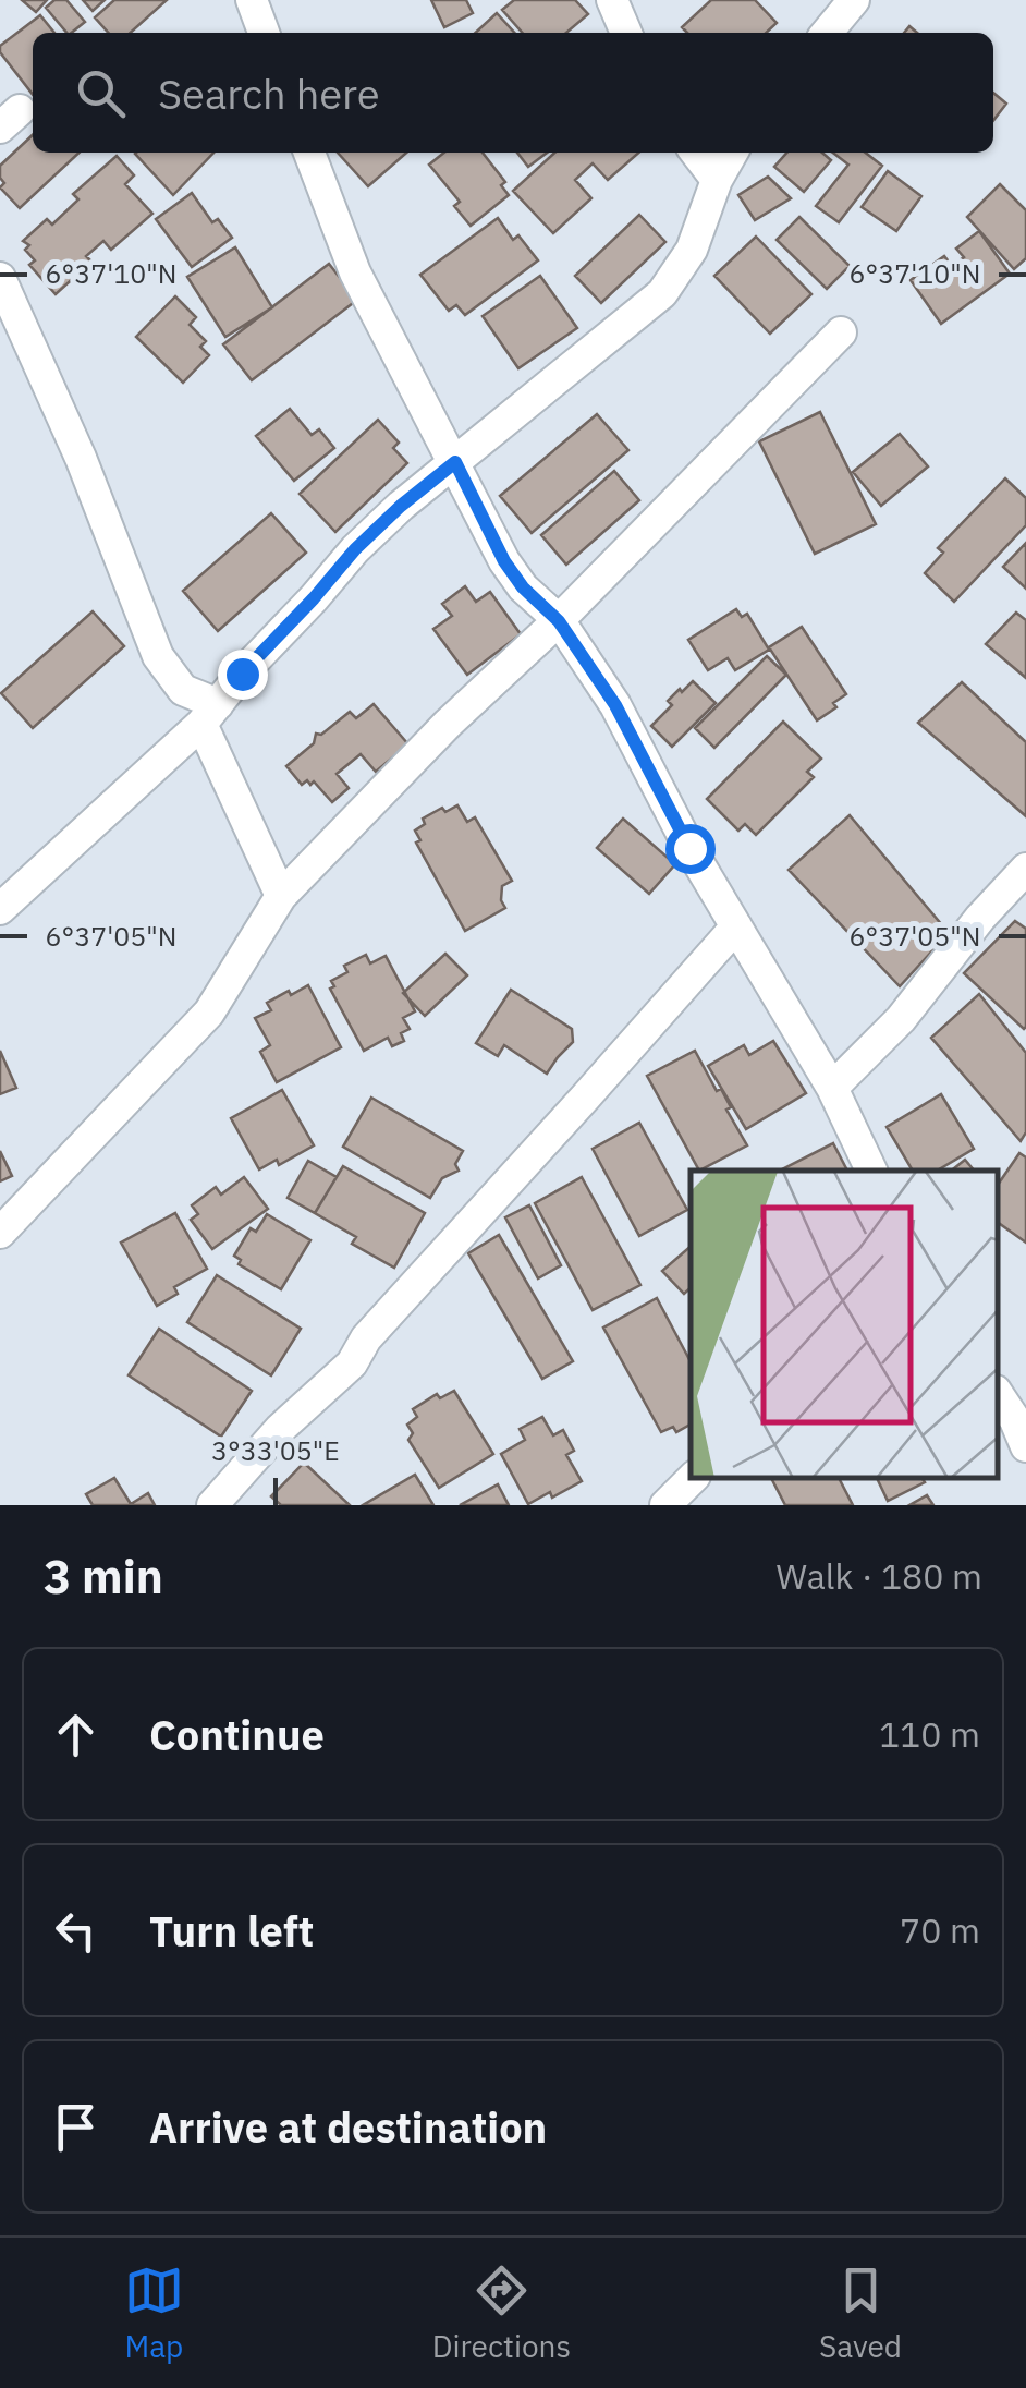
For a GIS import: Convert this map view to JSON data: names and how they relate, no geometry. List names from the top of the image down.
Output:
{
  "page": {
    "search": "Search here",
    "heading": ["3 min", "Walk · 180 m"],
    "list": [
      ["Continue", "110 m"],
      ["Turn left", "70 m"],
      "Arrive at destination"
    ],
    "nav": ["Map", "Directions", "Saved"]
  },
  "coordinates": ["6°37'10\"N", "6°37'05\"N", "3°33'05\"E"]
}
